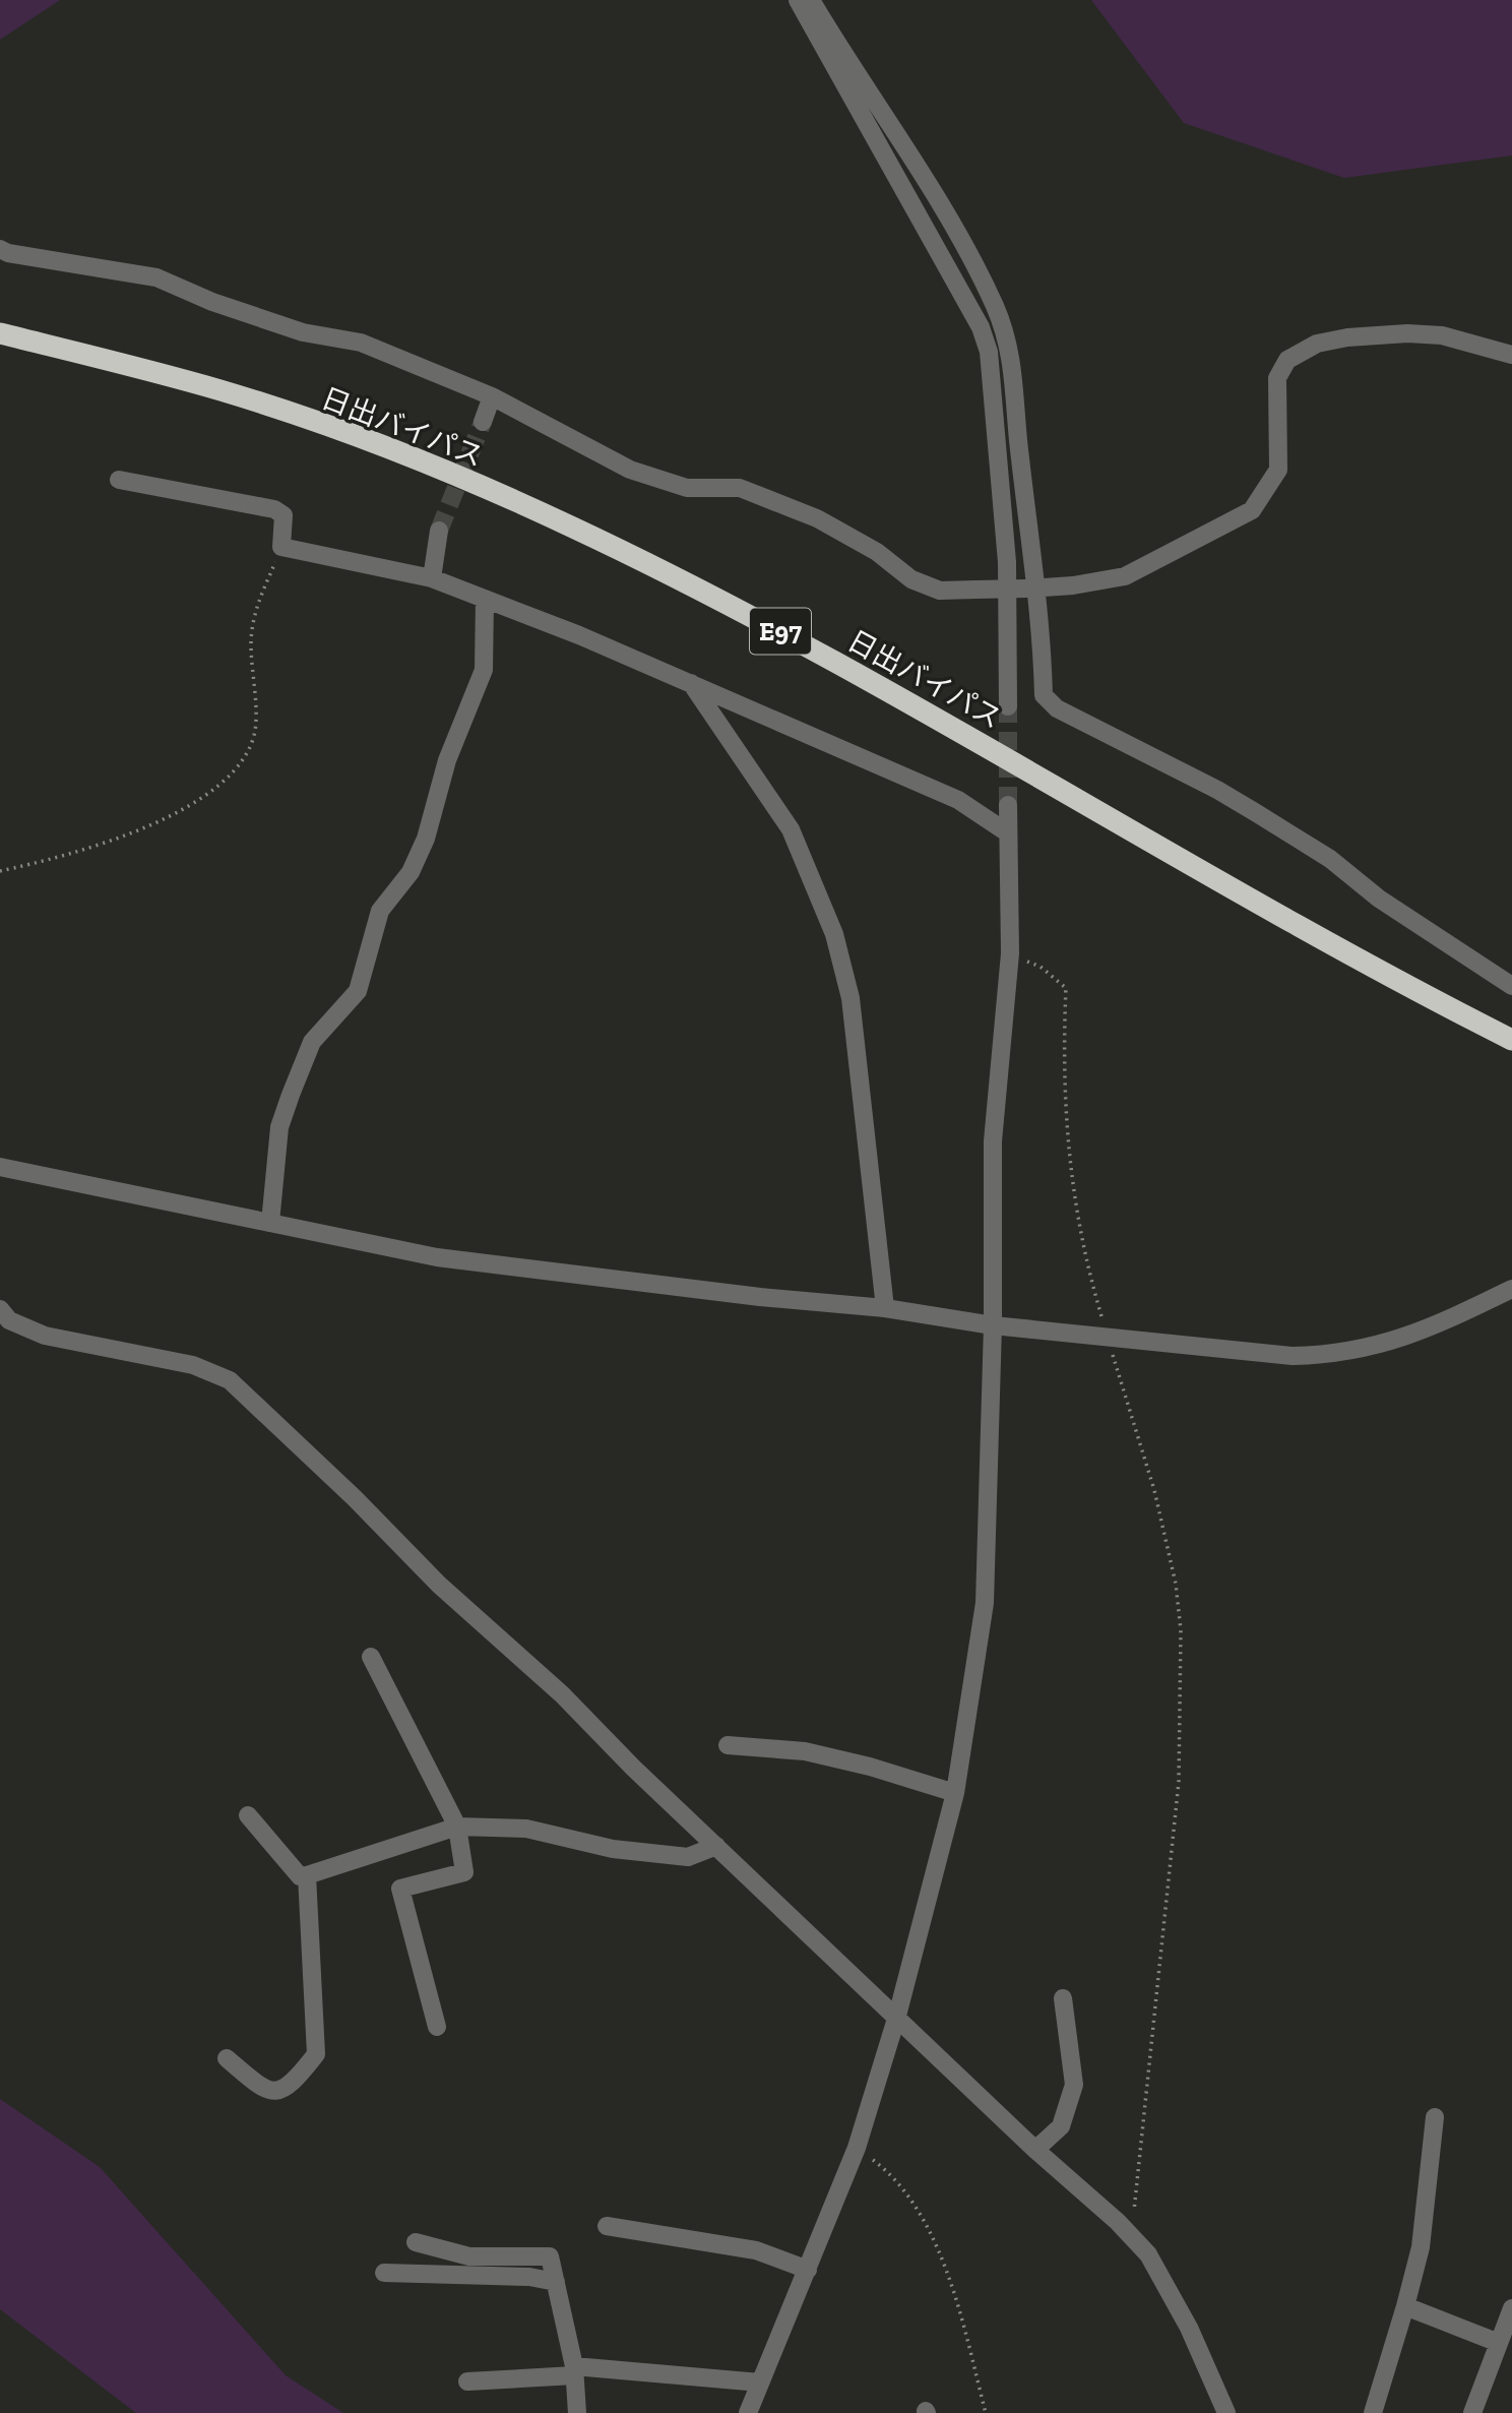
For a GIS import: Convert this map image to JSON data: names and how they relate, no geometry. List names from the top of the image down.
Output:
{
  "streets": {
    "highway": ["日出バイパス", "E97"]
  }
}
